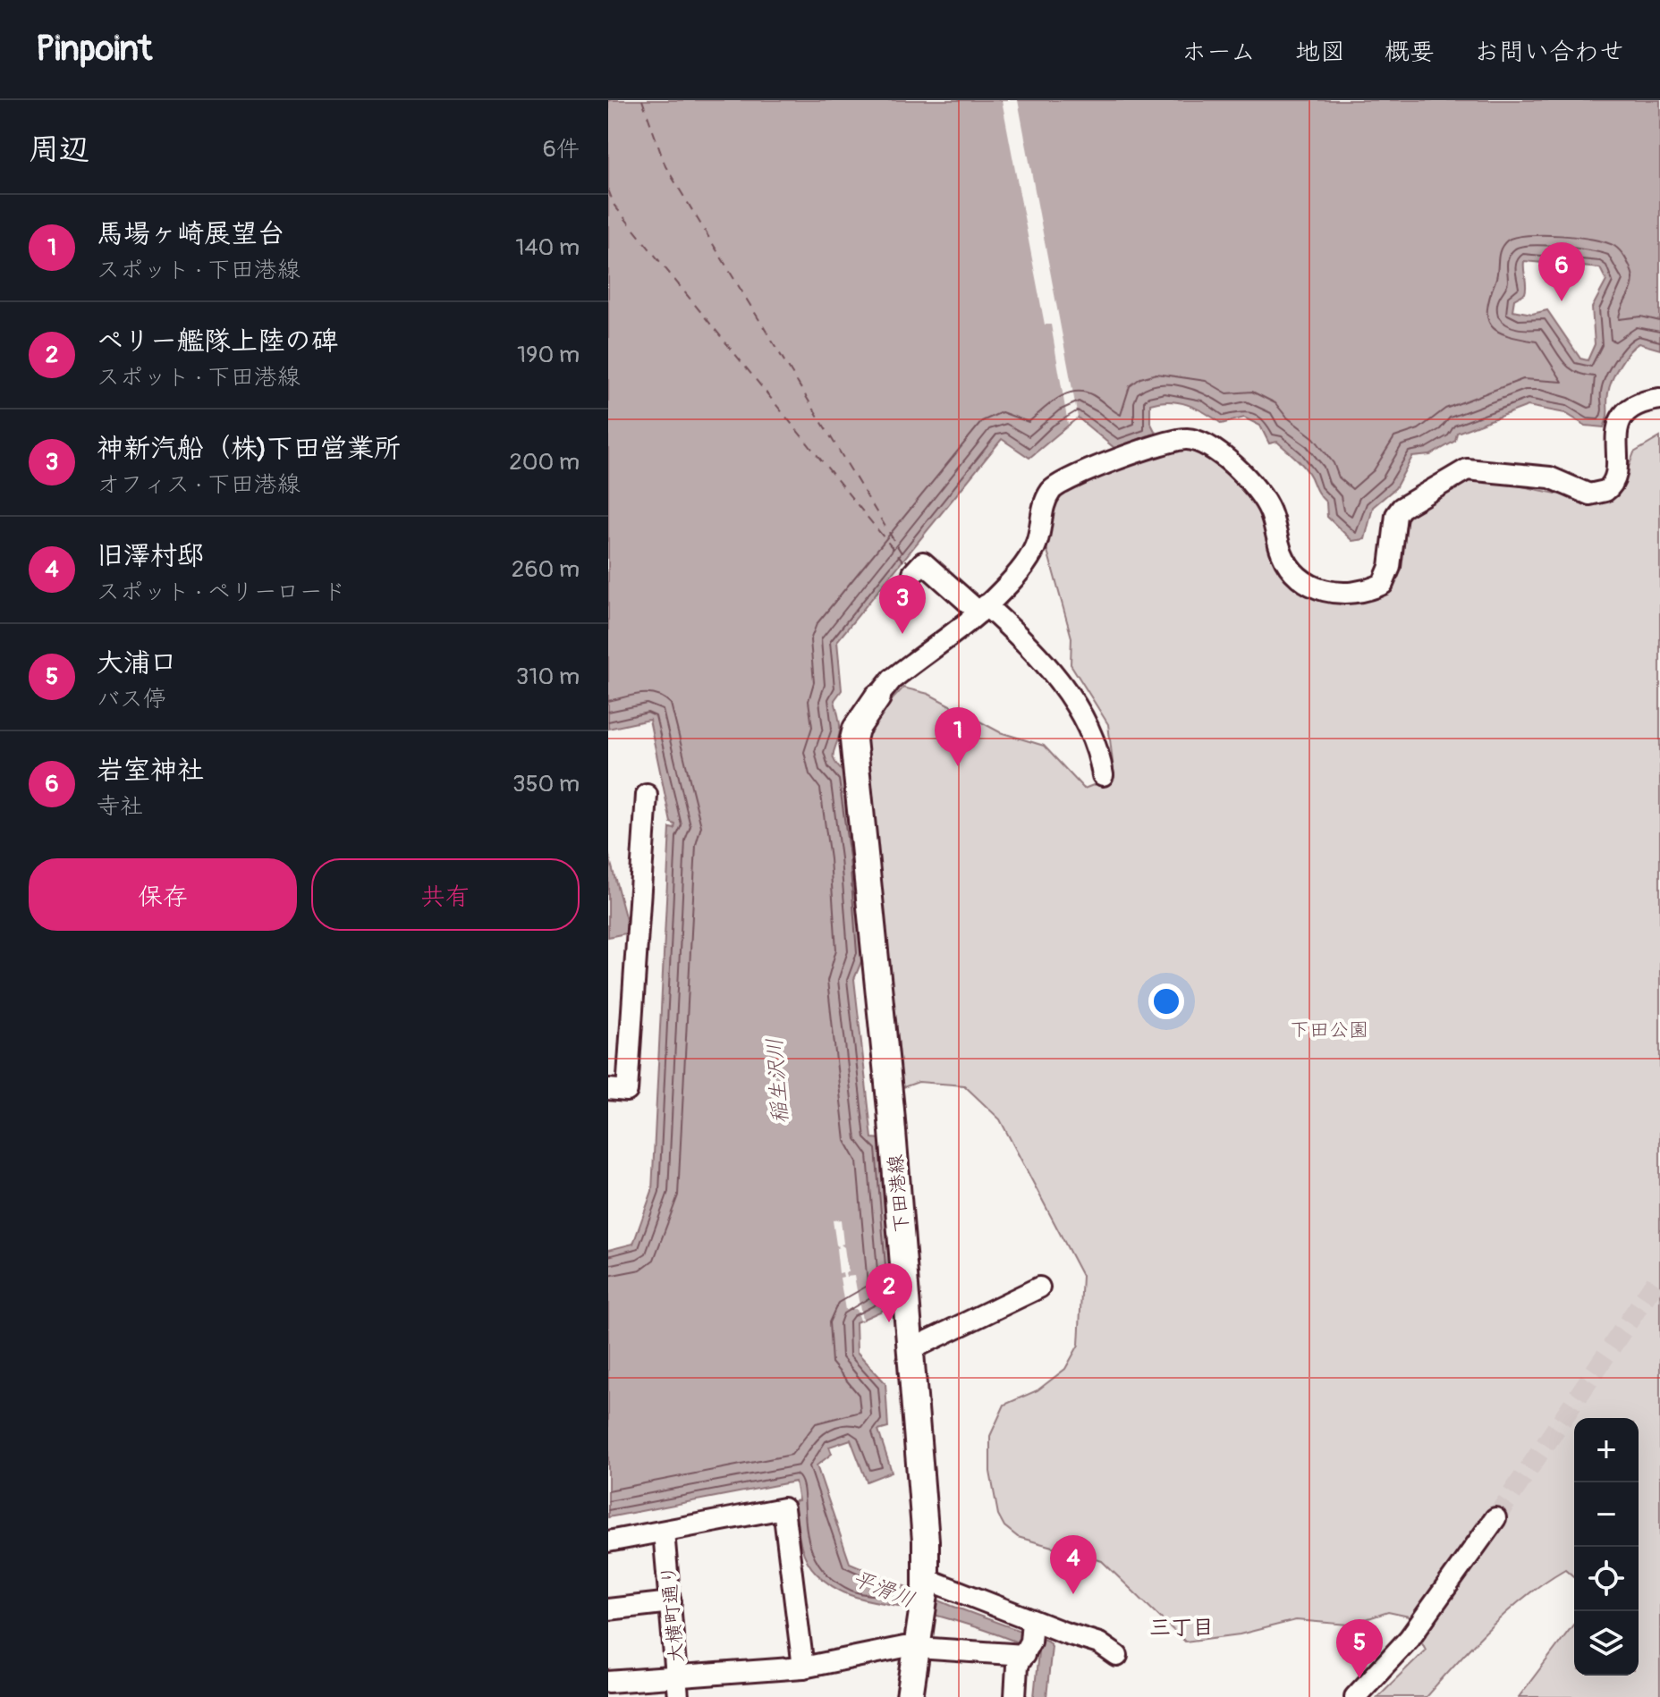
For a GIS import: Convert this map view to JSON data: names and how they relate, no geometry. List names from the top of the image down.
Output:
{
  "streets": {
    "main road": ["下田港線"],
    "street": ["大横町通り"]
  },
  "districts": ["三丁目"],
  "water": ["稲生沢川", "平滑川"],
  "parks": ["下田公園"],
  "page": {
    "header": "Pinpoint",
    "nav": [
      "ホーム",
      "地図",
      "概要",
      "お問い合わせ"
    ],
    "heading": ["周辺", "6件"],
    "list": [
      {
        "mark": "1",
        "name": "馬場ヶ崎展望台",
        "note": "スポット · 下田港線",
        "value": "140 m"
      },
      {
        "mark": "2",
        "name": "ペリー艦隊上陸の碑",
        "note": "スポット · 下田港線",
        "value": "190 m"
      },
      {
        "mark": "3",
        "name": "神新汽船（株)下田営業所",
        "note": "オフィス · 下田港線",
        "value": "200 m"
      },
      {
        "mark": "4",
        "name": "旧澤村邸",
        "note": "スポット · ペリーロード",
        "value": "260 m"
      },
      {
        "mark": "5",
        "name": "大浦口",
        "note": "バス停",
        "value": "310 m"
      },
      {
        "mark": "6",
        "name": "岩室神社",
        "note": "寺社",
        "value": "350 m"
      }
    ],
    "pins": [
      "6",
      "3",
      "1",
      "2",
      "4",
      "5"
    ],
    "buttons": ["保存", "共有"],
    "map_buttons": ["+", "−"]
  }
}
